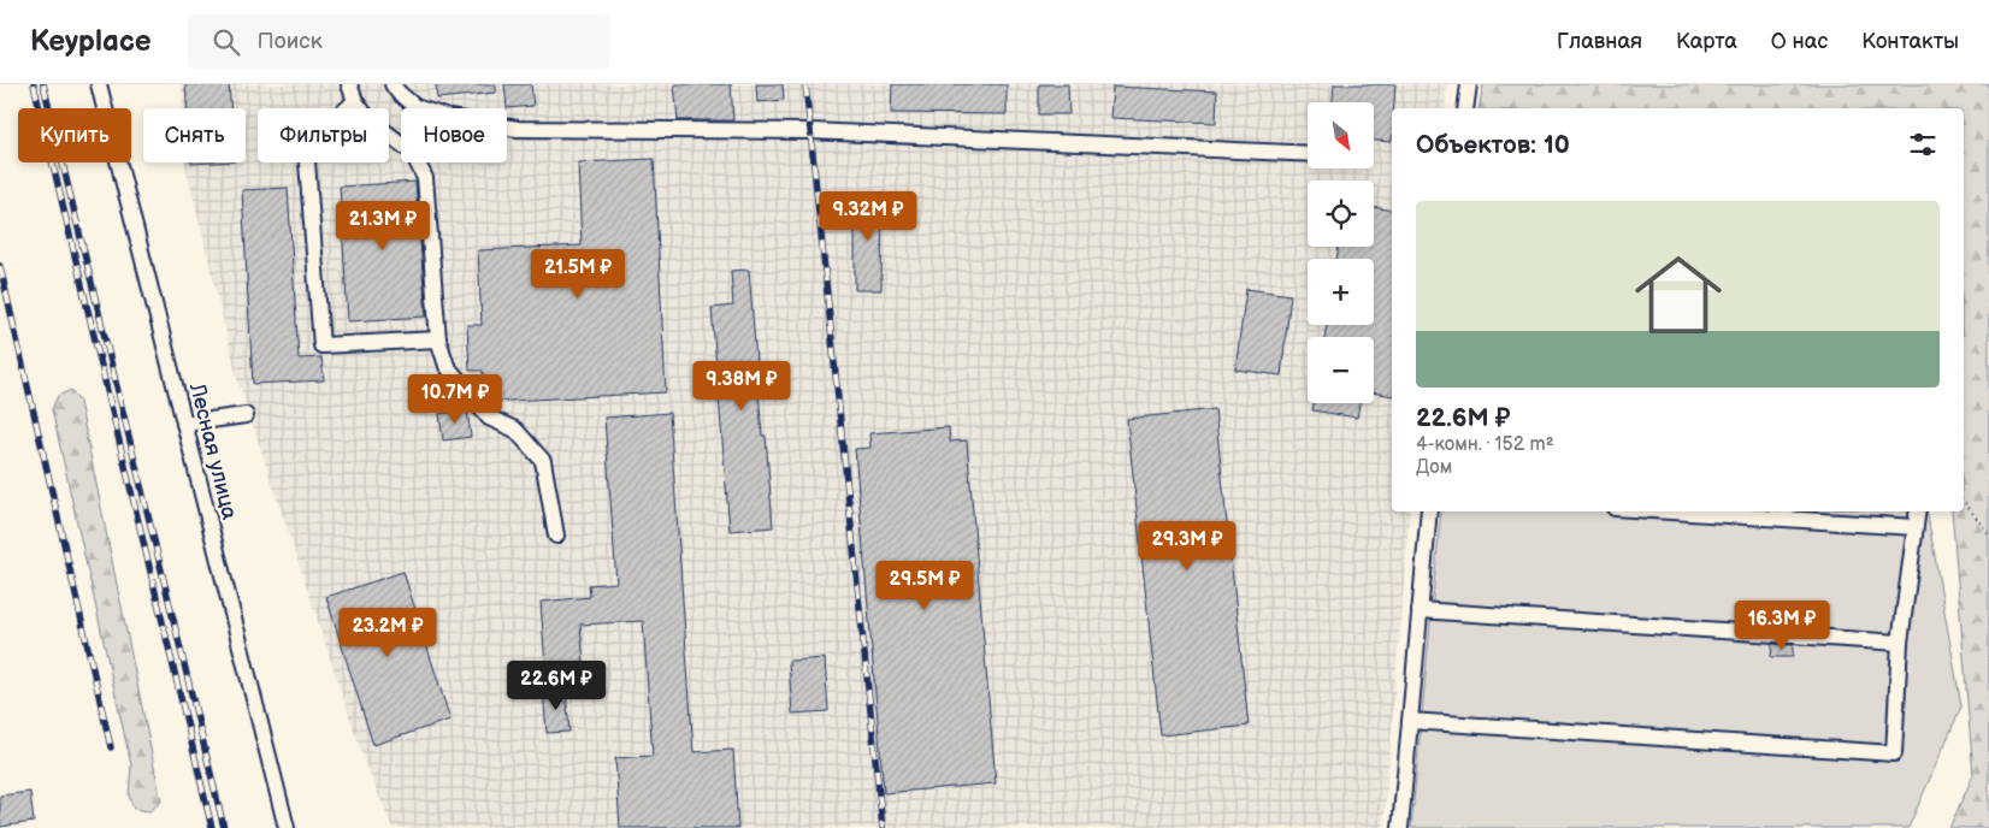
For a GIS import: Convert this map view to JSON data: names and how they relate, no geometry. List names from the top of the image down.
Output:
{
  "streets": {
    "street": ["Лесная улица"]
  },
  "north": "bottom right",
  "page": {
    "header": "Keyplace",
    "search": "Поиск",
    "nav": [
      "Главная",
      "Карта",
      "О нас",
      "Контакты"
    ],
    "map_buttons": ["+", "−"],
    "chip": [
      "Купить",
      "Снять",
      "Фильтры",
      "Новое"
    ],
    "heading": "Объектов: 10",
    "list": [
      {
        "name": "22.6M ₽",
        "note": "4-комн. · 152 m² · Дом"
      }
    ],
    "price": [
      "9.32M ₽",
      "21.3M ₽",
      "21.5M ₽",
      "9.38M ₽",
      "10.7M ₽",
      "29.3M ₽",
      "29.5M ₽",
      "16.3M ₽",
      "23.2M ₽",
      "22.6M ₽"
    ]
  }
}
